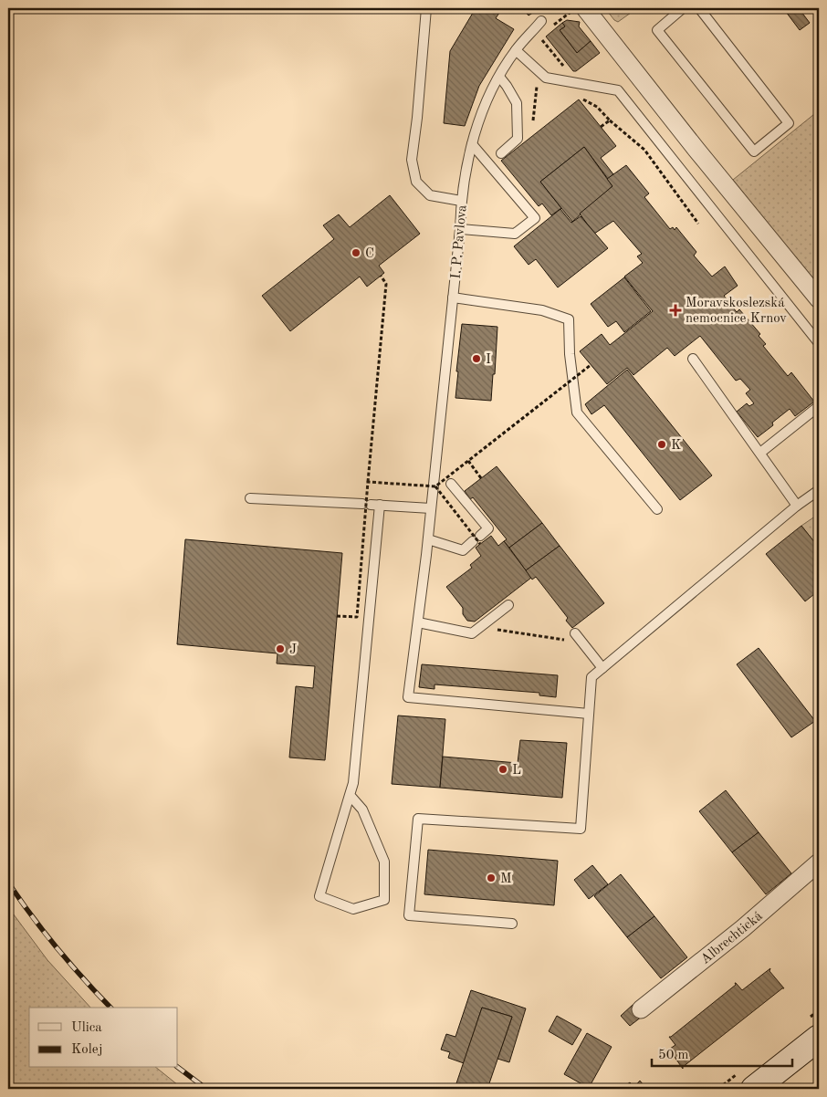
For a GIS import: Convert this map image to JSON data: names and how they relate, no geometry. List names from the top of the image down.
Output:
{
  "streets": {
    "street": ["Albrechtická"],
    "lane": ["I. P. Pavlova"]
  },
  "places": {
    "other": [
      "C",
      "I",
      "K",
      "J",
      "L",
      "M"
    ],
    "health": ["Moravskoslezská nemocnice Krnov"]
  },
  "legend": ["Ulica", "Kolej"],
  "scale_bar": "50 m"
}
